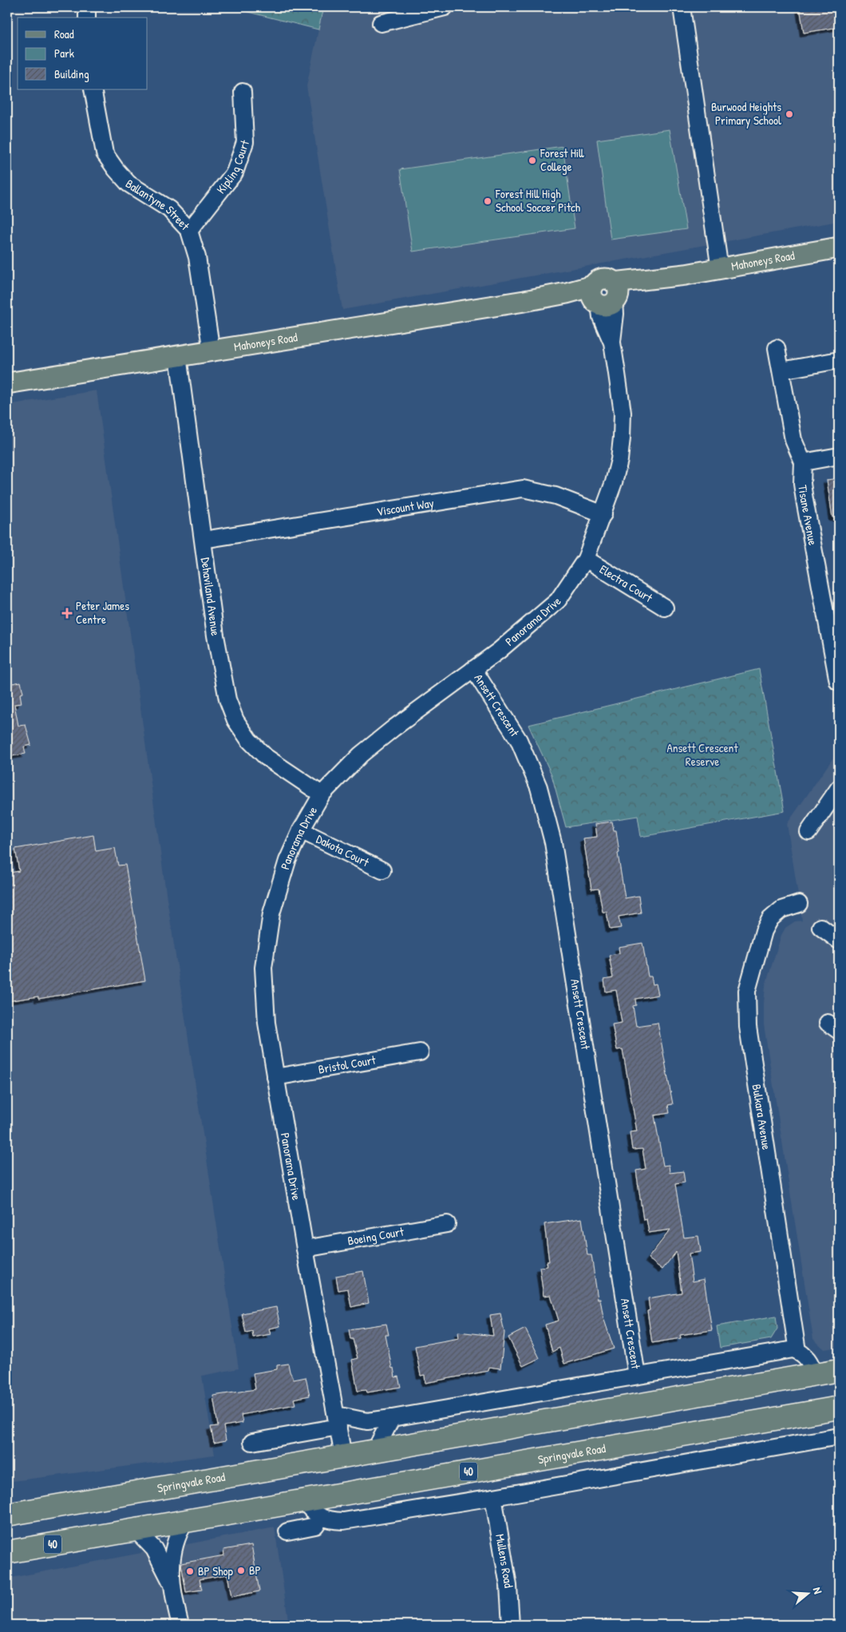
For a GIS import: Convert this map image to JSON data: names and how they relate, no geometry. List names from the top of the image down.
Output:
{
  "streets": {
    "highway": ["Springvale Road", "40"],
    "main road": ["Mahoneys Road"],
    "street": [
      "Kipling Court",
      "Ballantyne Street",
      "Viscount Way",
      "Tisane Avenue",
      "Electra Court",
      "Dehaviland Avenue",
      "Panorama Drive",
      "Ansett Crescent",
      "Dakota Court",
      "Bristol Court",
      "Bulkara Avenue",
      "Boeing Court",
      "Mullens Road"
    ]
  },
  "crossings": [
    ["Kipling Court", "Ballantyne Street"],
    ["Ballantyne Street", "Mahoneys Road"],
    ["Mahoneys Road", "Dehaviland Avenue"],
    ["Mahoneys Road", "Panorama Drive"],
    ["Viscount Way", "Dehaviland Avenue"],
    ["Viscount Way", "Panorama Drive"],
    ["Electra Court", "Panorama Drive"],
    ["Dehaviland Avenue", "Panorama Drive"],
    ["Panorama Drive", "Ansett Crescent"],
    ["Panorama Drive", "Dakota Court"],
    ["Panorama Drive", "Bristol Court"],
    ["Panorama Drive", "Boeing Court"],
    ["Panorama Drive", "Springvale Road"]
  ],
  "parks": ["Ansett Crescent Reserve"],
  "places": {
    "other": [
      "Burwood Heights Primary School",
      "Forest Hill College",
      "Forest Hill High School Soccer Pitch",
      "BP",
      "BP Shop"
    ],
    "health": ["Peter James Centre"]
  },
  "legend": ["Road", "Park", "Building"],
  "north": "right"
}
